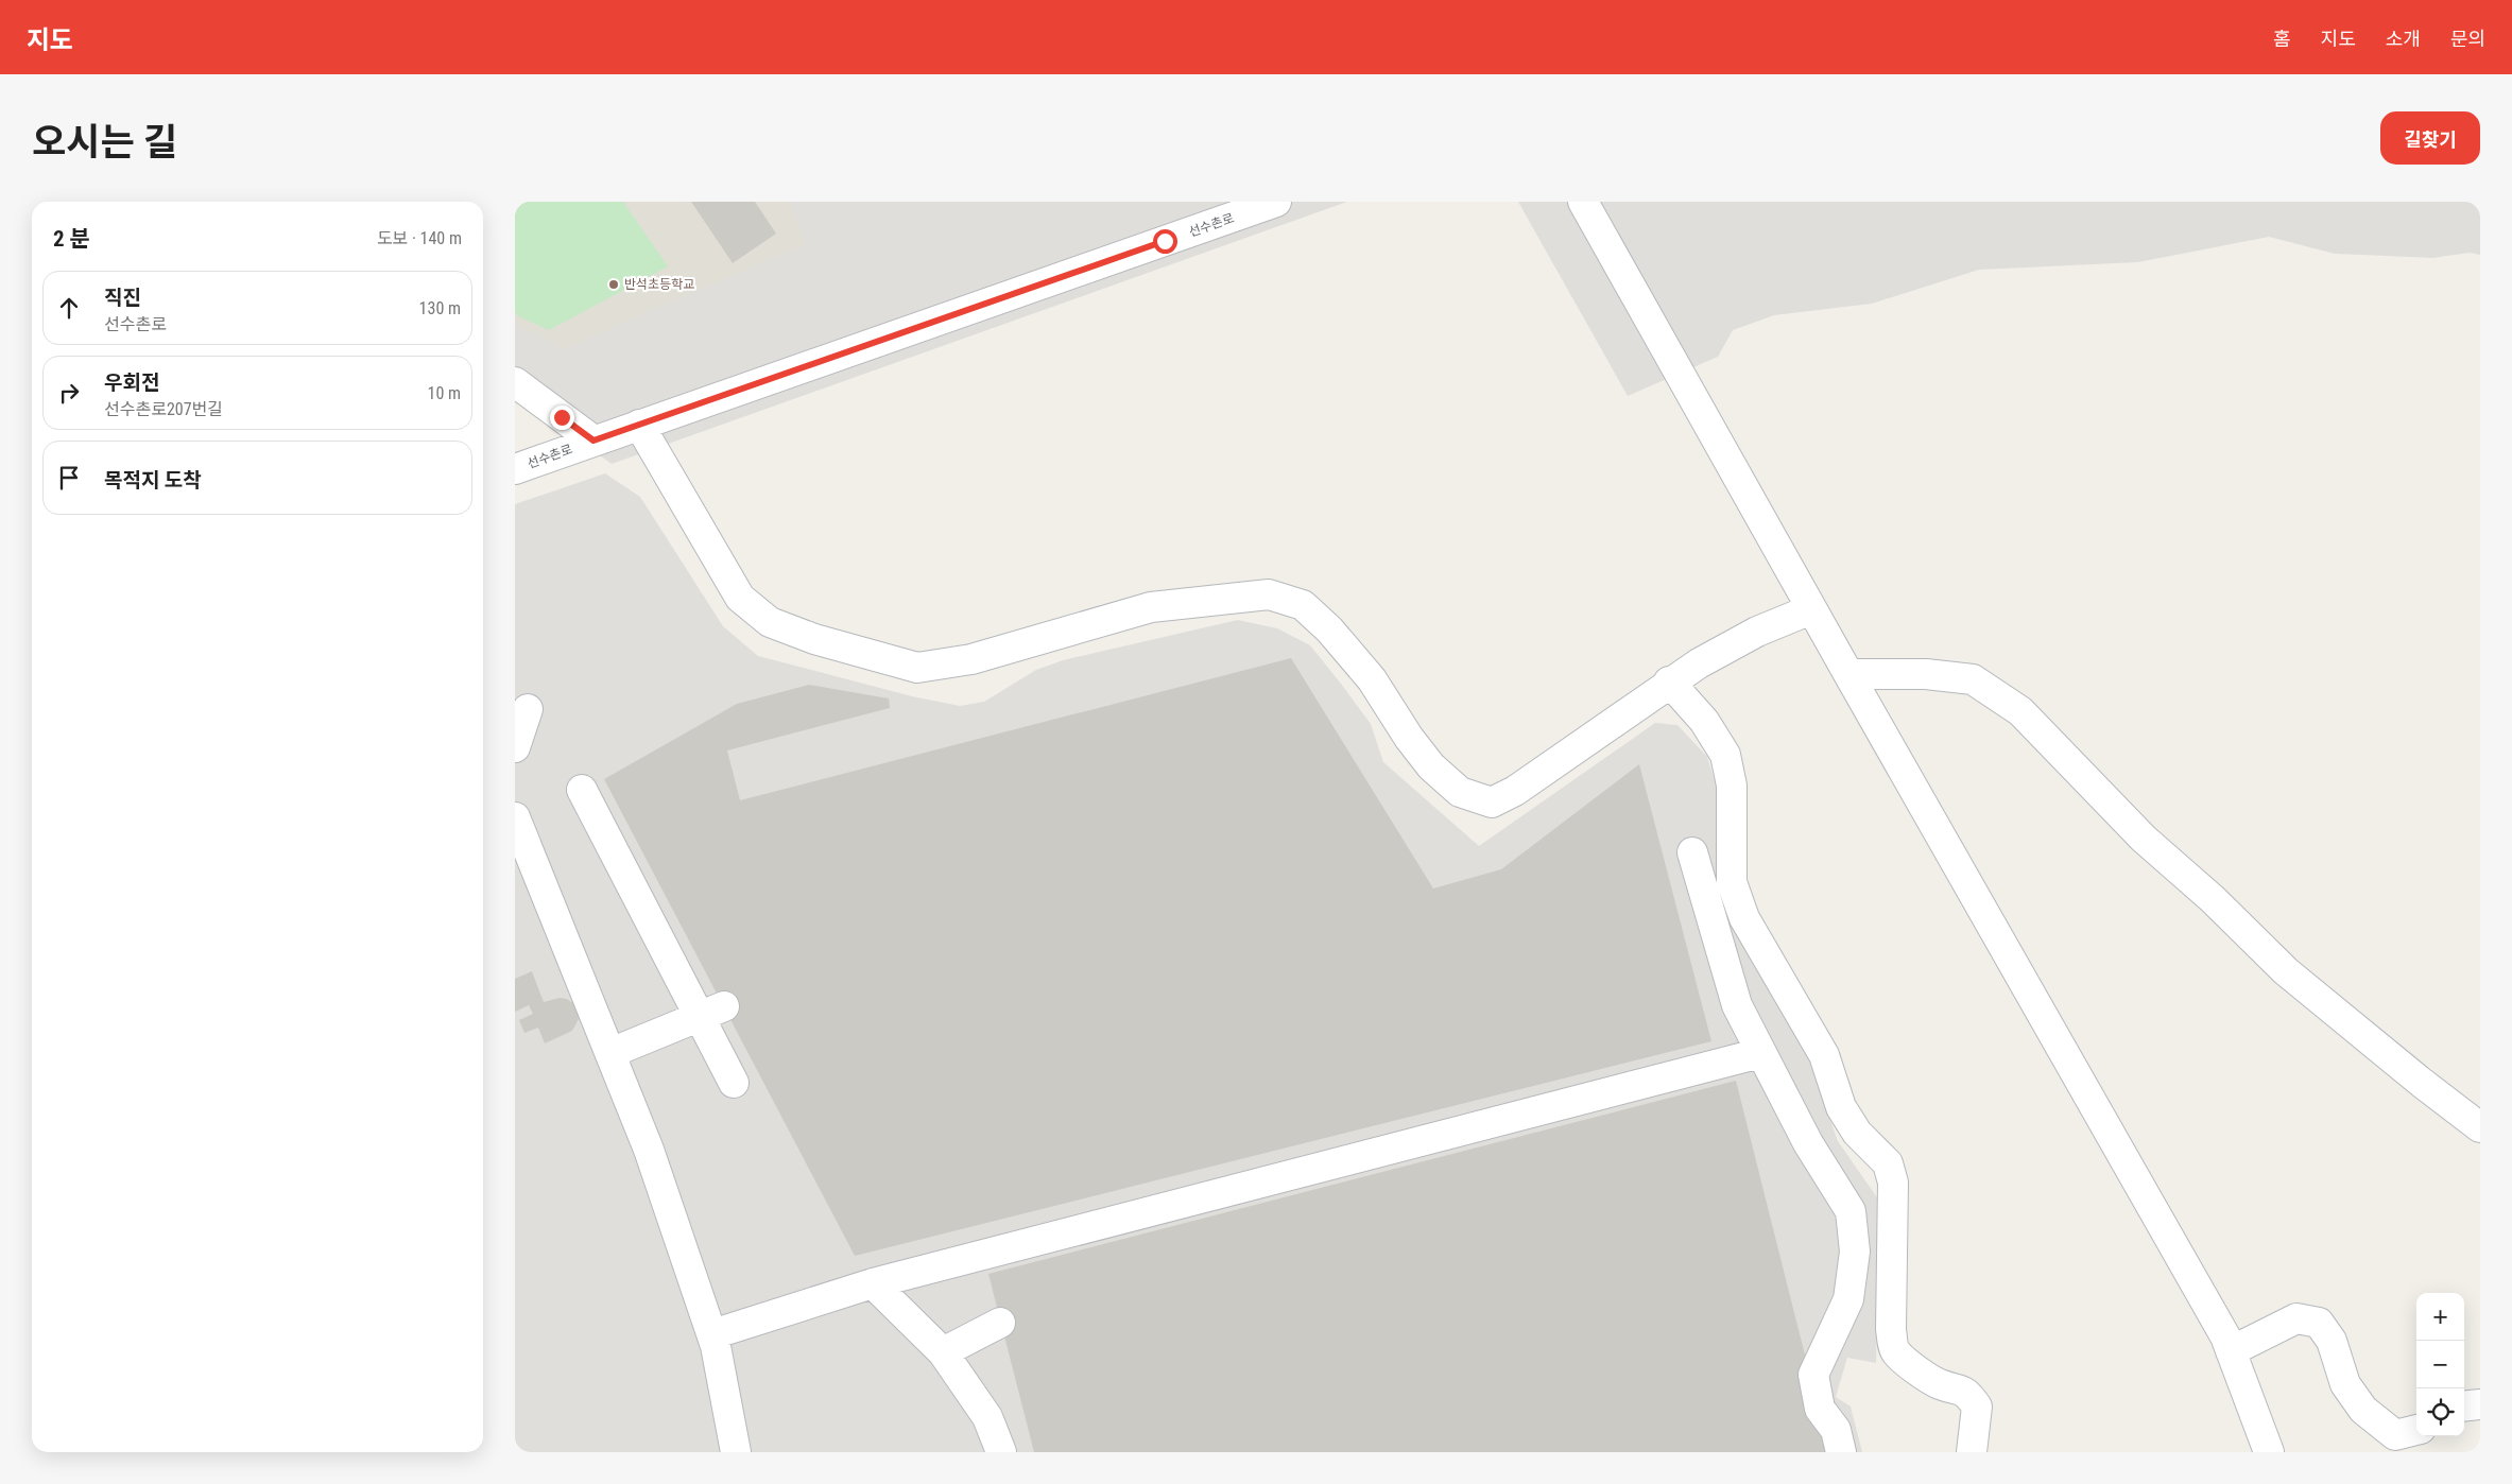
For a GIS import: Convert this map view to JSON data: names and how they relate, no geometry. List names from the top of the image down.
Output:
{
  "streets": {
    "street": ["선수촌로"]
  },
  "places": ["반석초등학교"],
  "page": {
    "header": "지도",
    "nav": [
      "홈",
      "지도",
      "소개",
      "문의"
    ],
    "title": "오시는 길",
    "buttons": "길찾기",
    "heading": ["2 분", "도보 · 140 m"],
    "list": [
      ["직진", "선수촌로", "130 m"],
      ["우회전", "선수촌로207번길", "10 m"],
      "목적지 도착"
    ],
    "map_buttons": ["+", "−"]
  }
}
